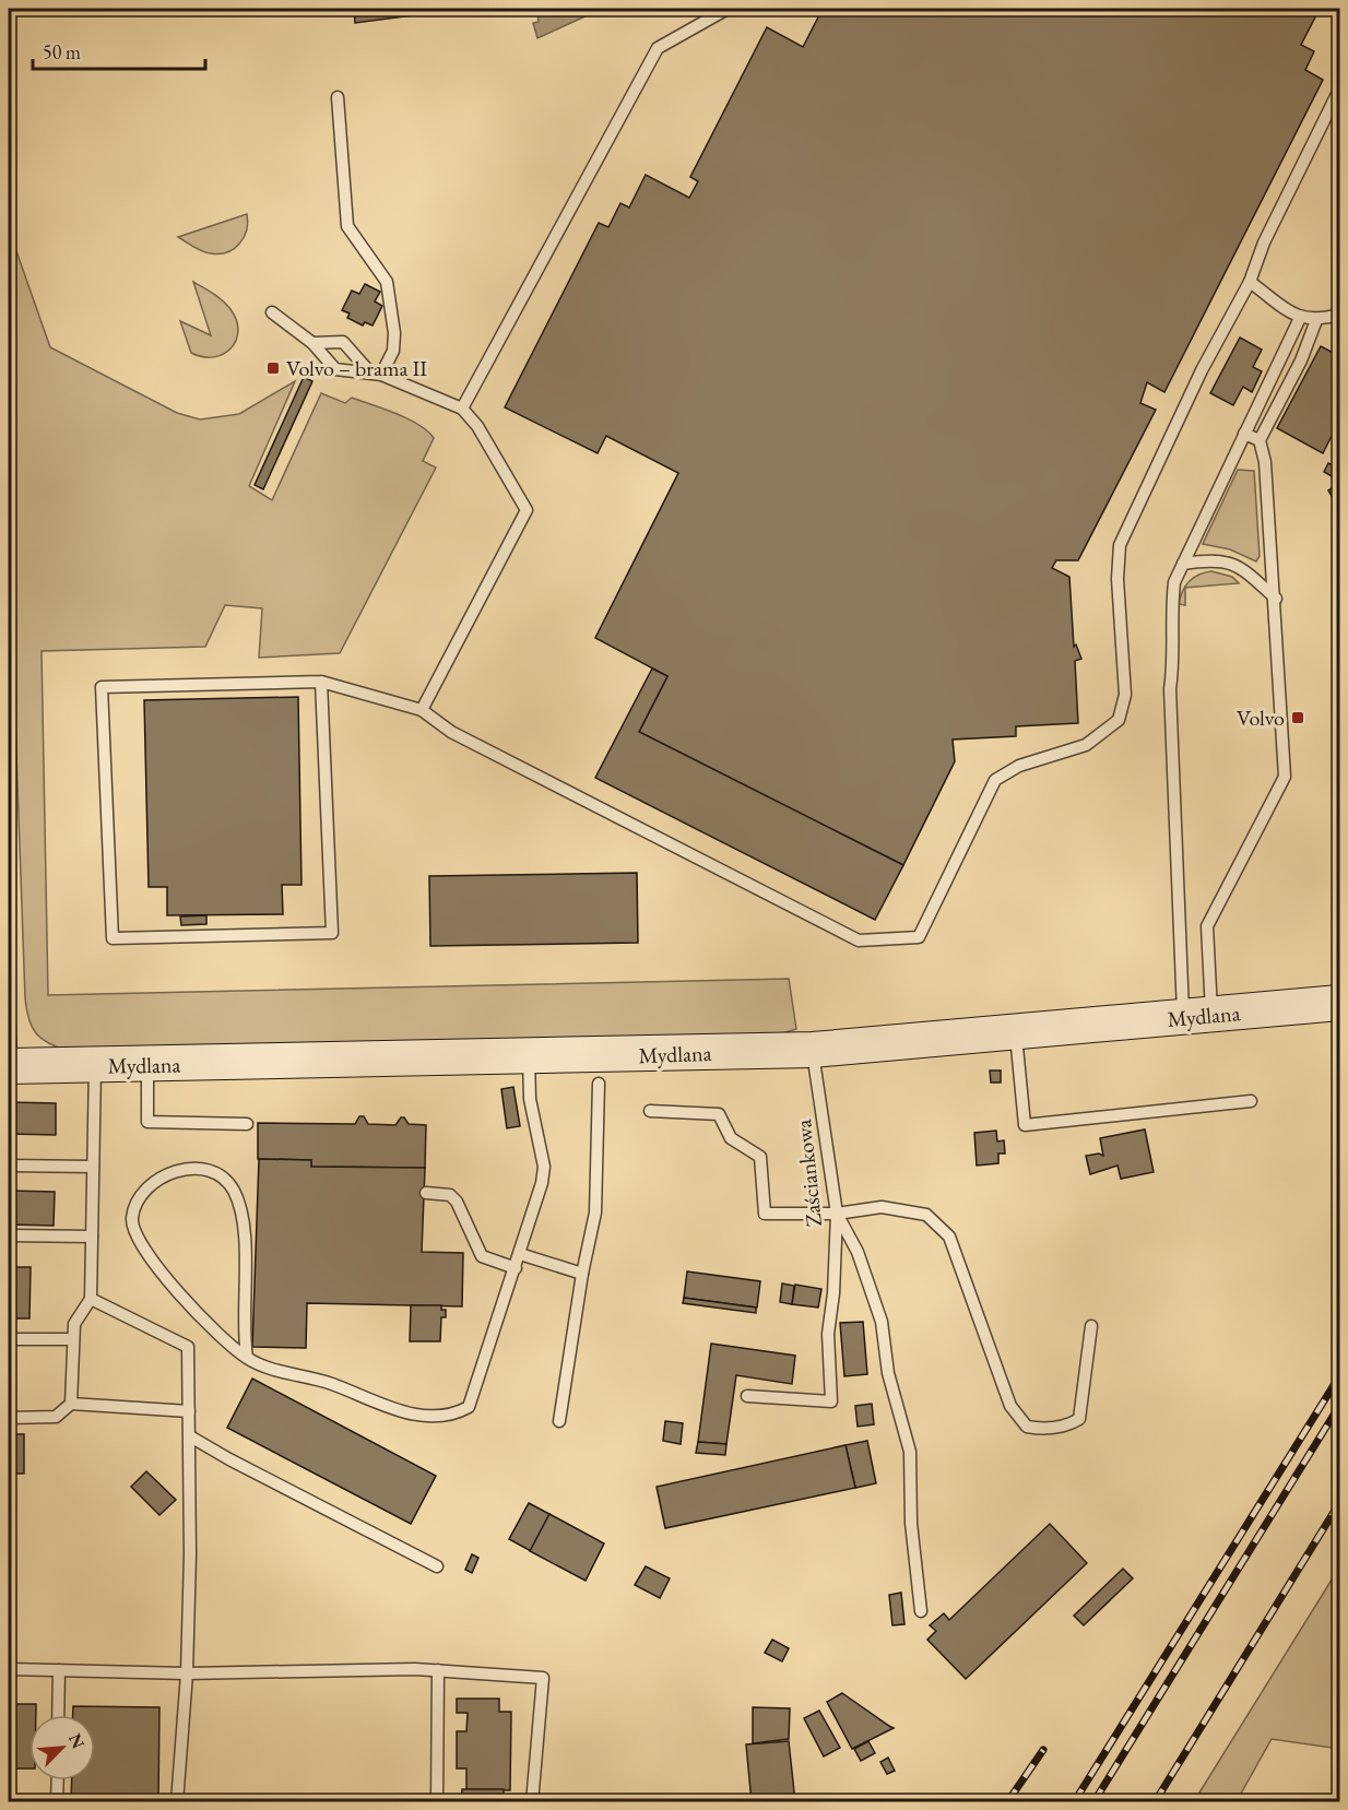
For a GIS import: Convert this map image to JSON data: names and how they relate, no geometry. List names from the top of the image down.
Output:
{
  "streets": {
    "street": ["Mydlana"],
    "lane": ["Zaściankowa"]
  },
  "crossings": [
    ["Mydlana", "Zaściankowa"]
  ],
  "places": {
    "transit": ["Volvo – brama II", "Volvo"]
  },
  "scale_bar": "50 m",
  "north": "top right"
}
